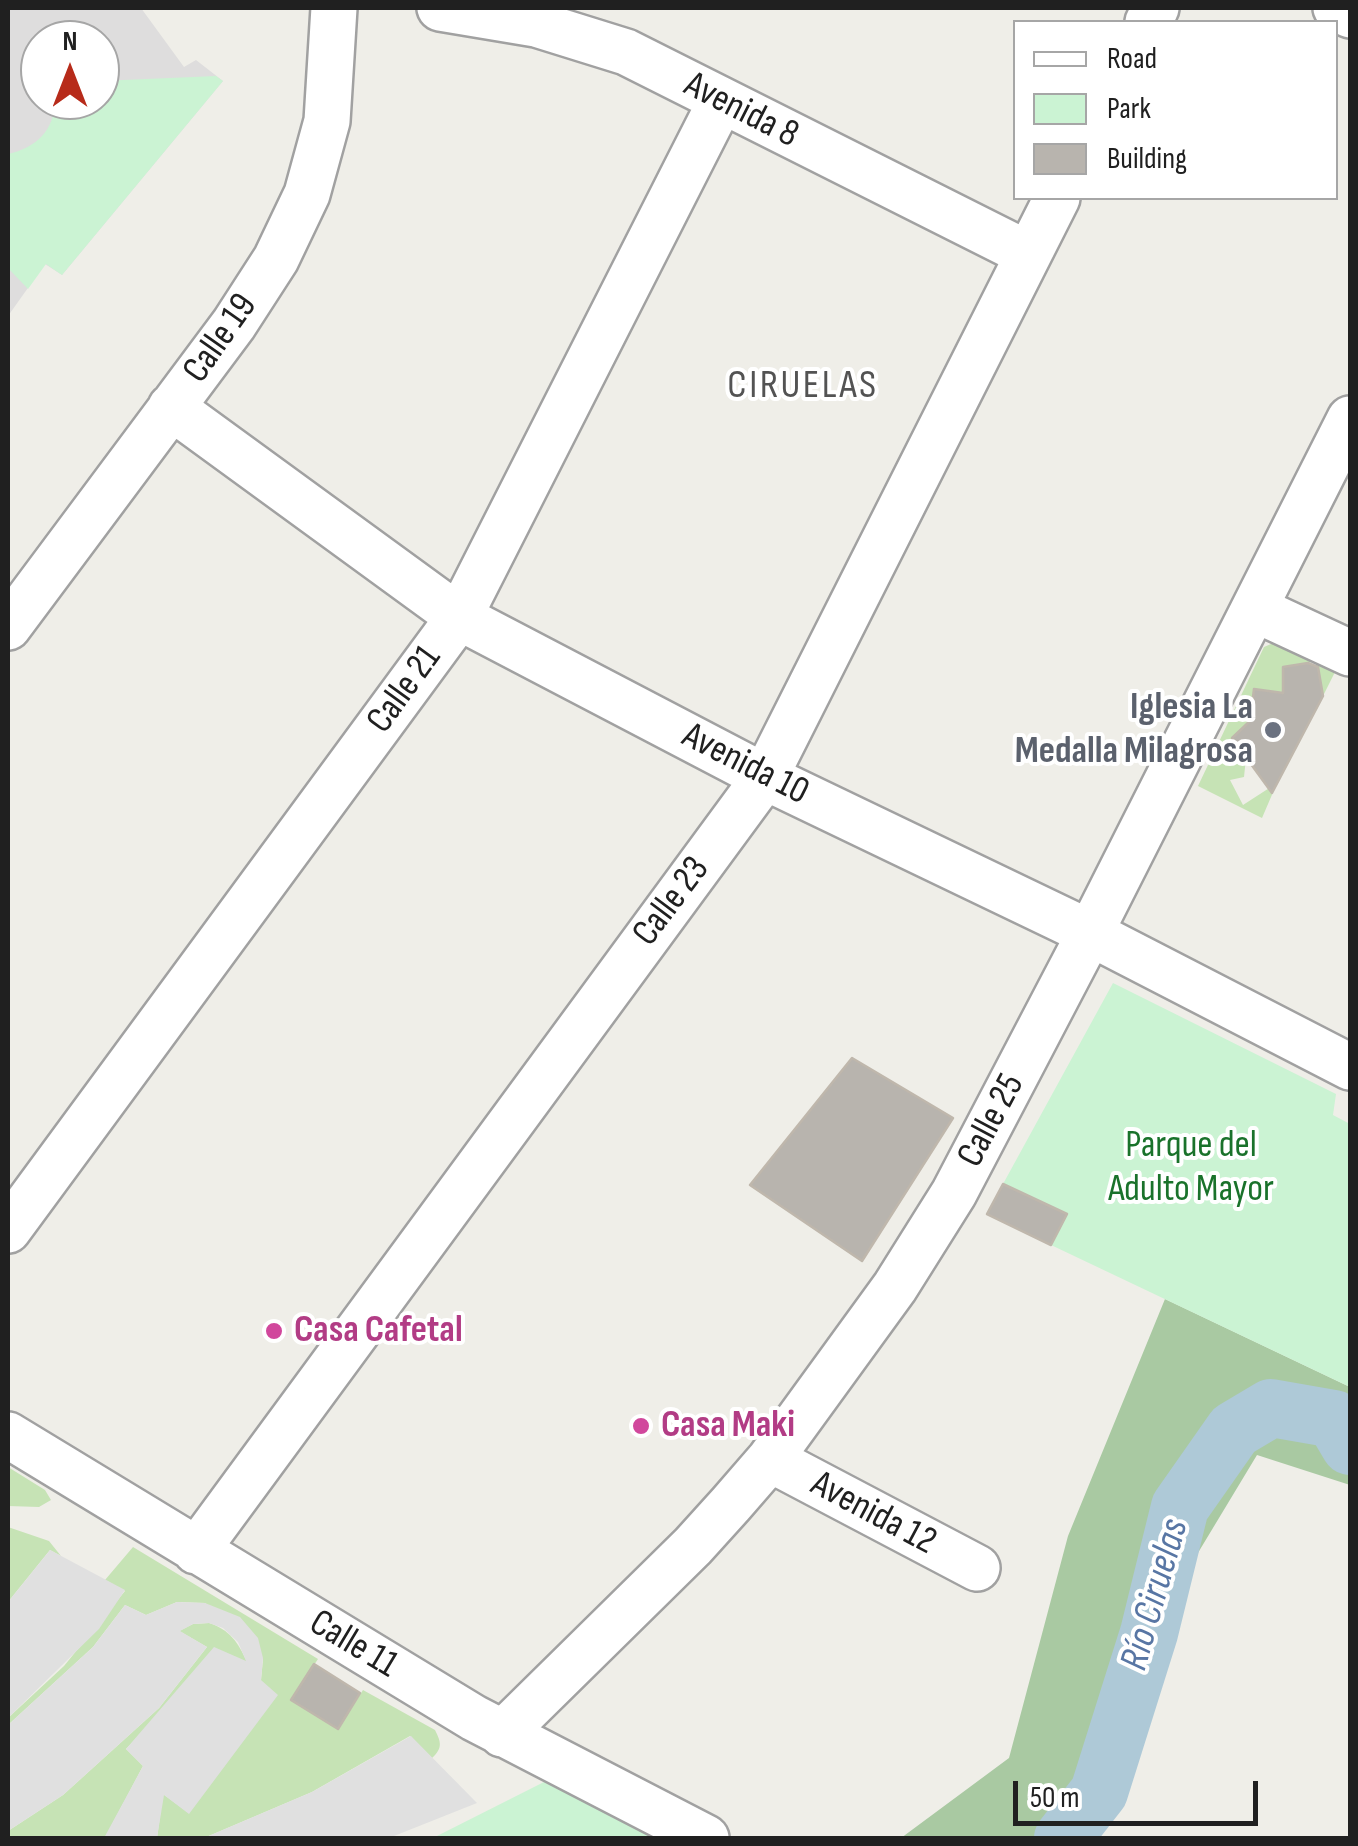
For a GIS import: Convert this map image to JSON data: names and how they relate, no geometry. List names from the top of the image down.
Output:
{
  "streets": {
    "street": [
      "Avenida 8",
      "Calle 19",
      "Calle 21",
      "Avenida 10",
      "Calle 23",
      "Calle 25",
      "Avenida 12",
      "Calle 11"
    ]
  },
  "crossings": [
    ["Avenida 8", "Calle 21"],
    ["Avenida 8", "Calle 23"],
    ["Calle 19", "Avenida 10"],
    ["Calle 21", "Avenida 10"],
    ["Avenida 10", "Calle 23"],
    ["Avenida 10", "Calle 25"],
    ["Calle 23", "Calle 11"],
    ["Calle 25", "Avenida 12"],
    ["Calle 25", "Calle 11"]
  ],
  "districts": ["CIRUELAS"],
  "water": ["Río Ciruelas"],
  "parks": ["Parque del Adulto Mayor"],
  "places": ["Iglesia La Medalla Milagrosa", "Casa Cafetal", "Casa Maki"],
  "legend": ["Road", "Park", "Building"],
  "scale_bar": "50 m",
  "north": "top"
}
